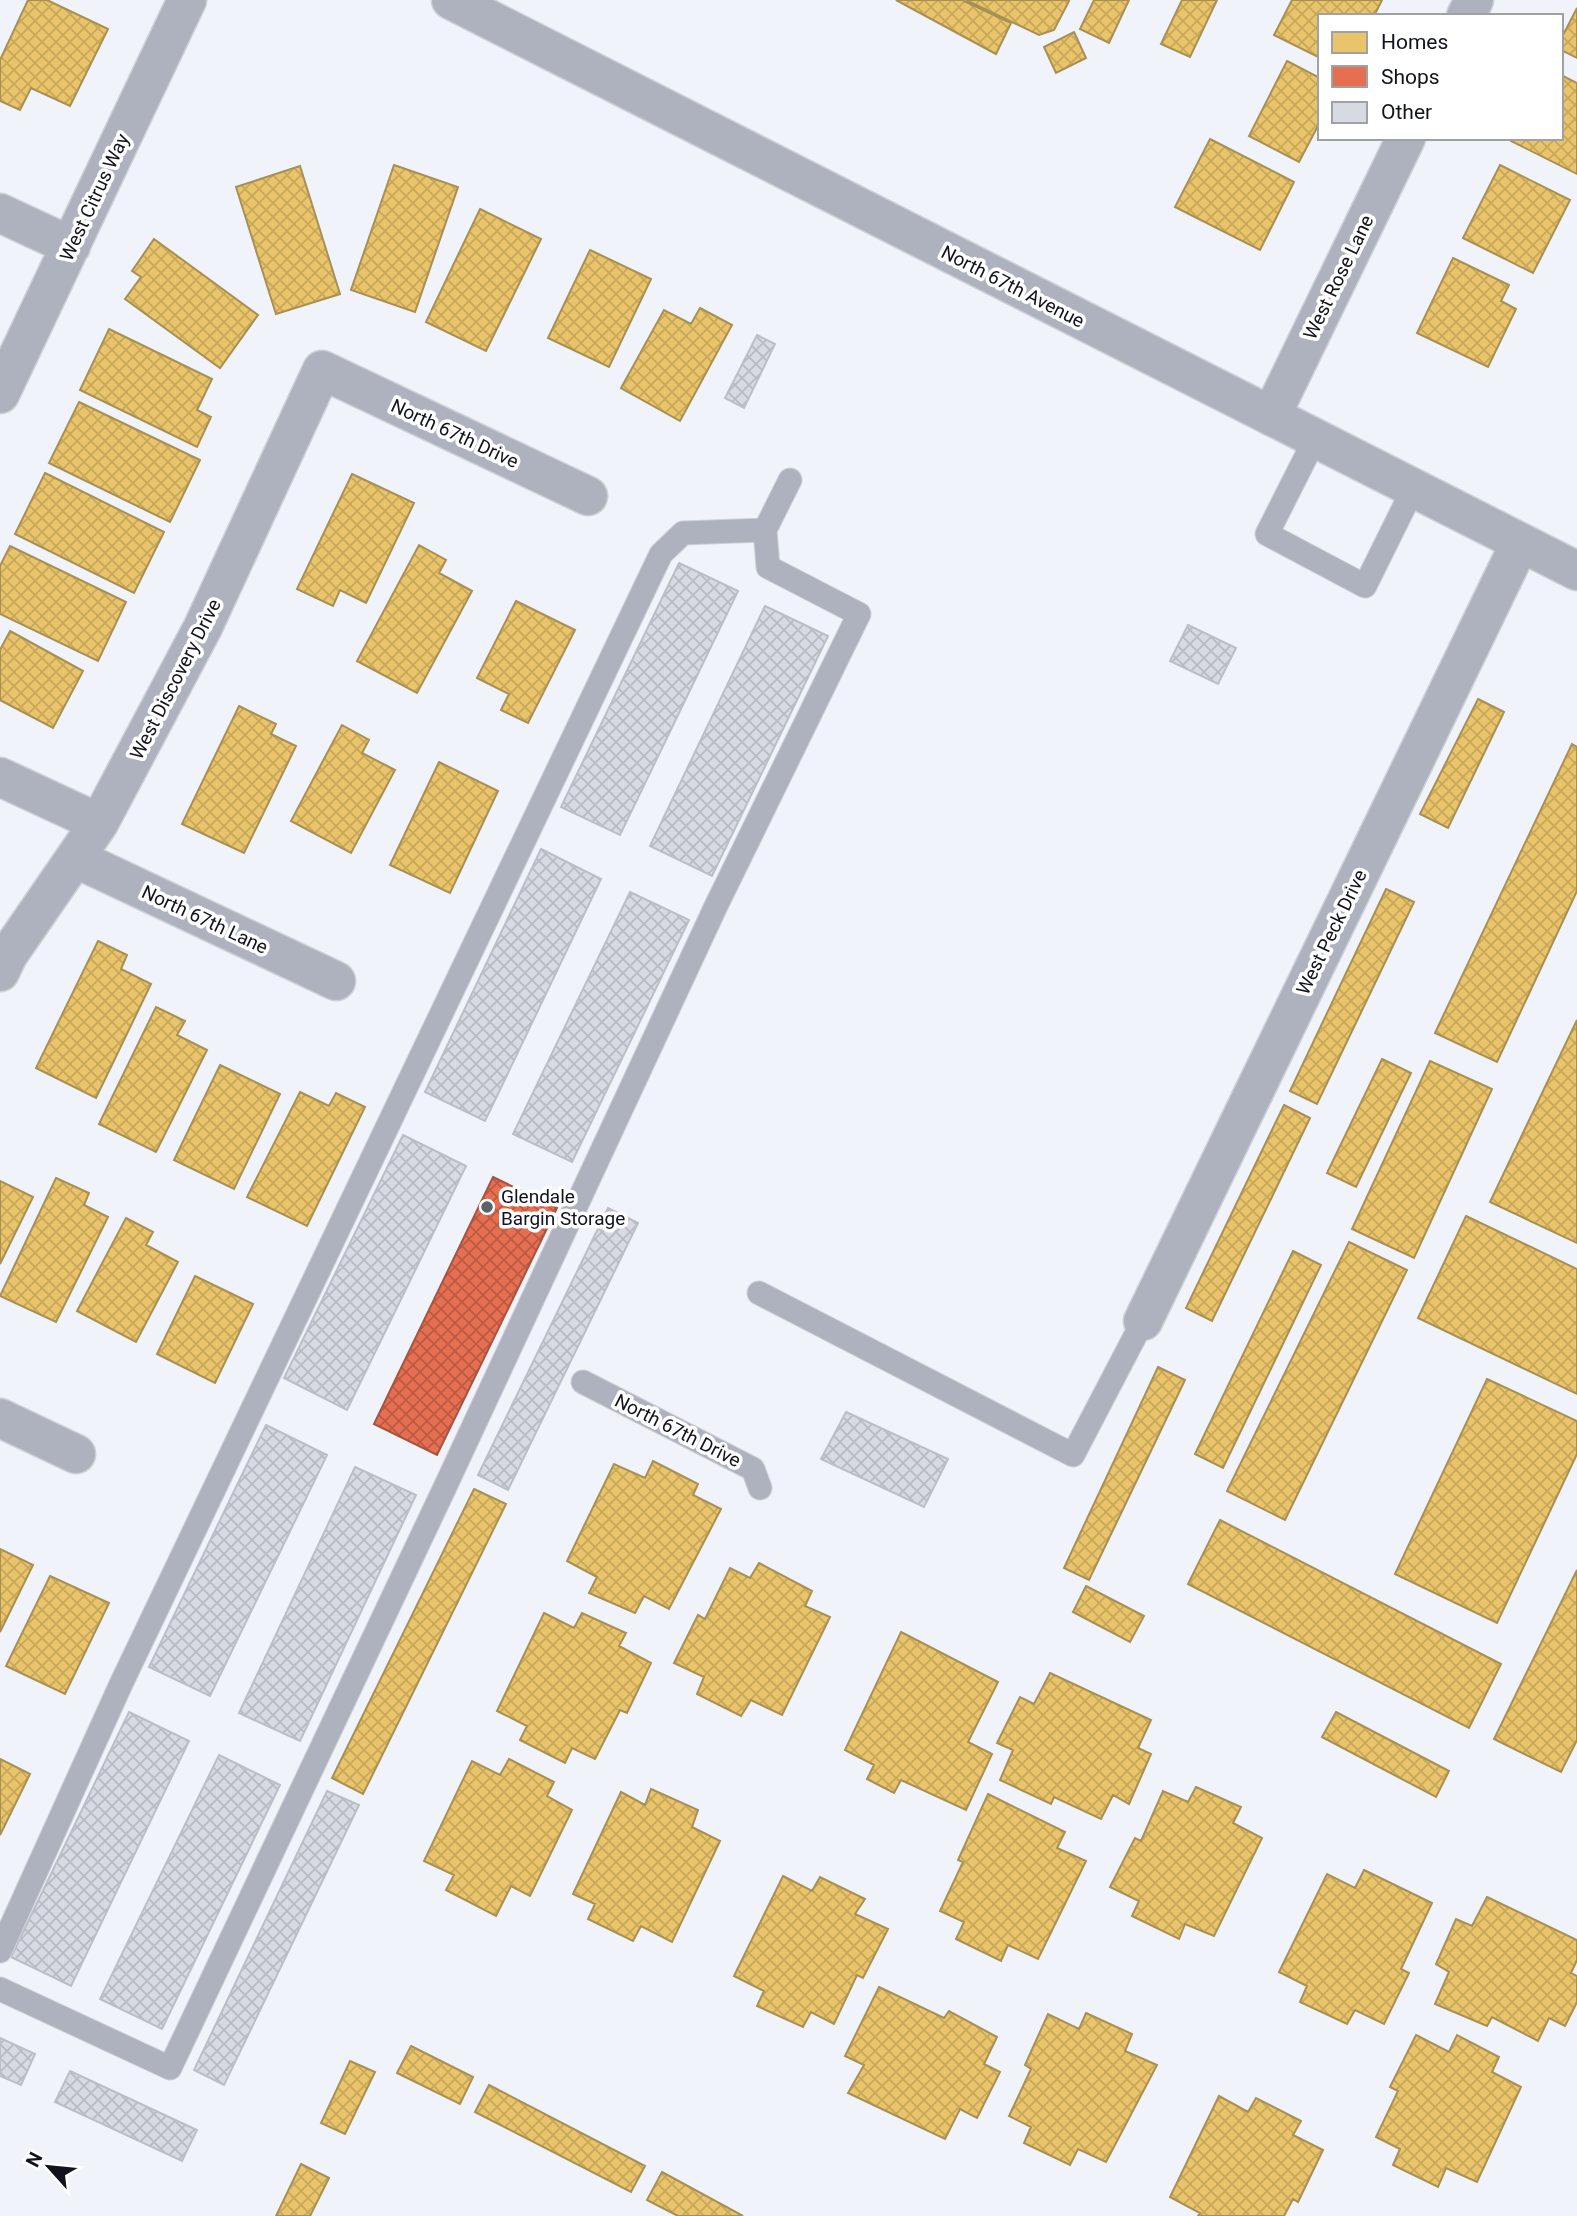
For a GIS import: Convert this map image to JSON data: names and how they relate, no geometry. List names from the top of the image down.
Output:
{
  "streets": {
    "main road": ["North 67th Avenue"],
    "street": [
      "West Citrus Way",
      "West Rose Lane",
      "North 67th Drive",
      "West Discovery Drive",
      "North 67th Lane",
      "West Peck Drive"
    ]
  },
  "crossings": [
    ["West Rose Lane", "North 67th Avenue"],
    ["North 67th Avenue", "West Peck Drive"],
    ["North 67th Drive", "West Discovery Drive"],
    ["West Discovery Drive", "North 67th Lane"]
  ],
  "places": ["Glendale Bargin Storage"],
  "legend": ["Homes", "Shops", "Other"],
  "north": "top left"
}
